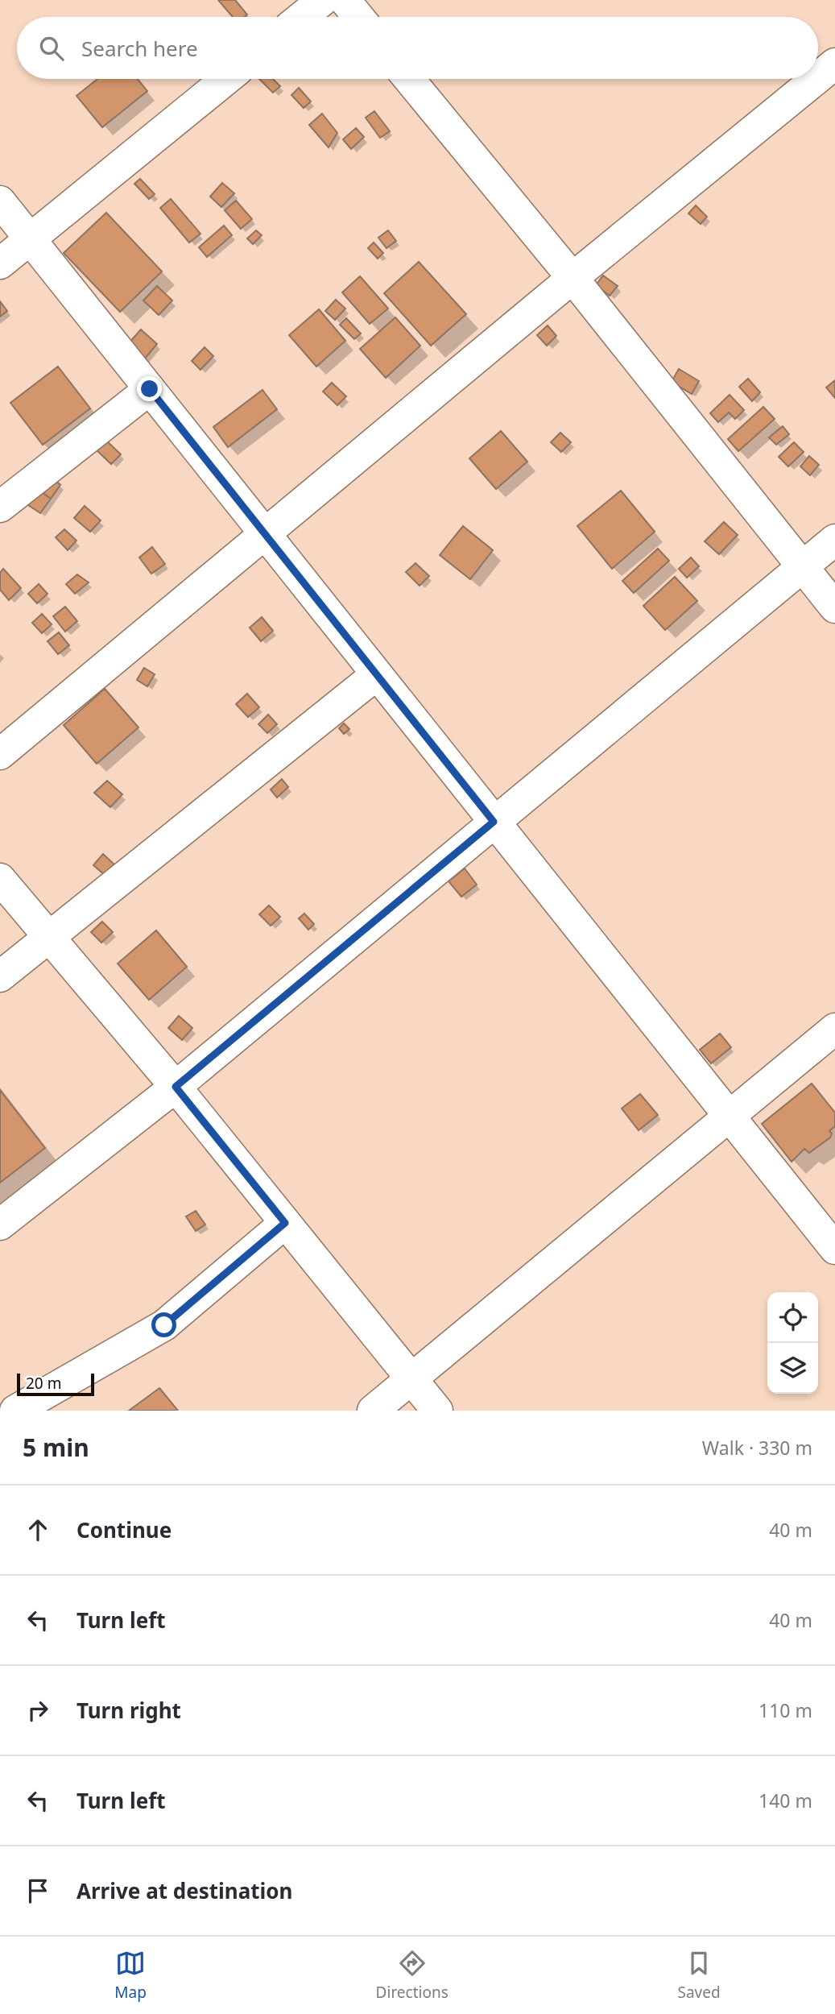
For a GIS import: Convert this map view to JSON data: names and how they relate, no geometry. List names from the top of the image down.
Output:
{
  "scale_bar": "20 m",
  "page": {
    "search": "Search here",
    "scale": "20 m",
    "heading": ["5 min", "Walk · 330 m"],
    "list": [
      ["Continue", "40 m"],
      ["Turn left", "40 m"],
      ["Turn right", "110 m"],
      ["Turn left", "140 m"],
      "Arrive at destination"
    ],
    "nav": ["Map", "Directions", "Saved"]
  }
}
